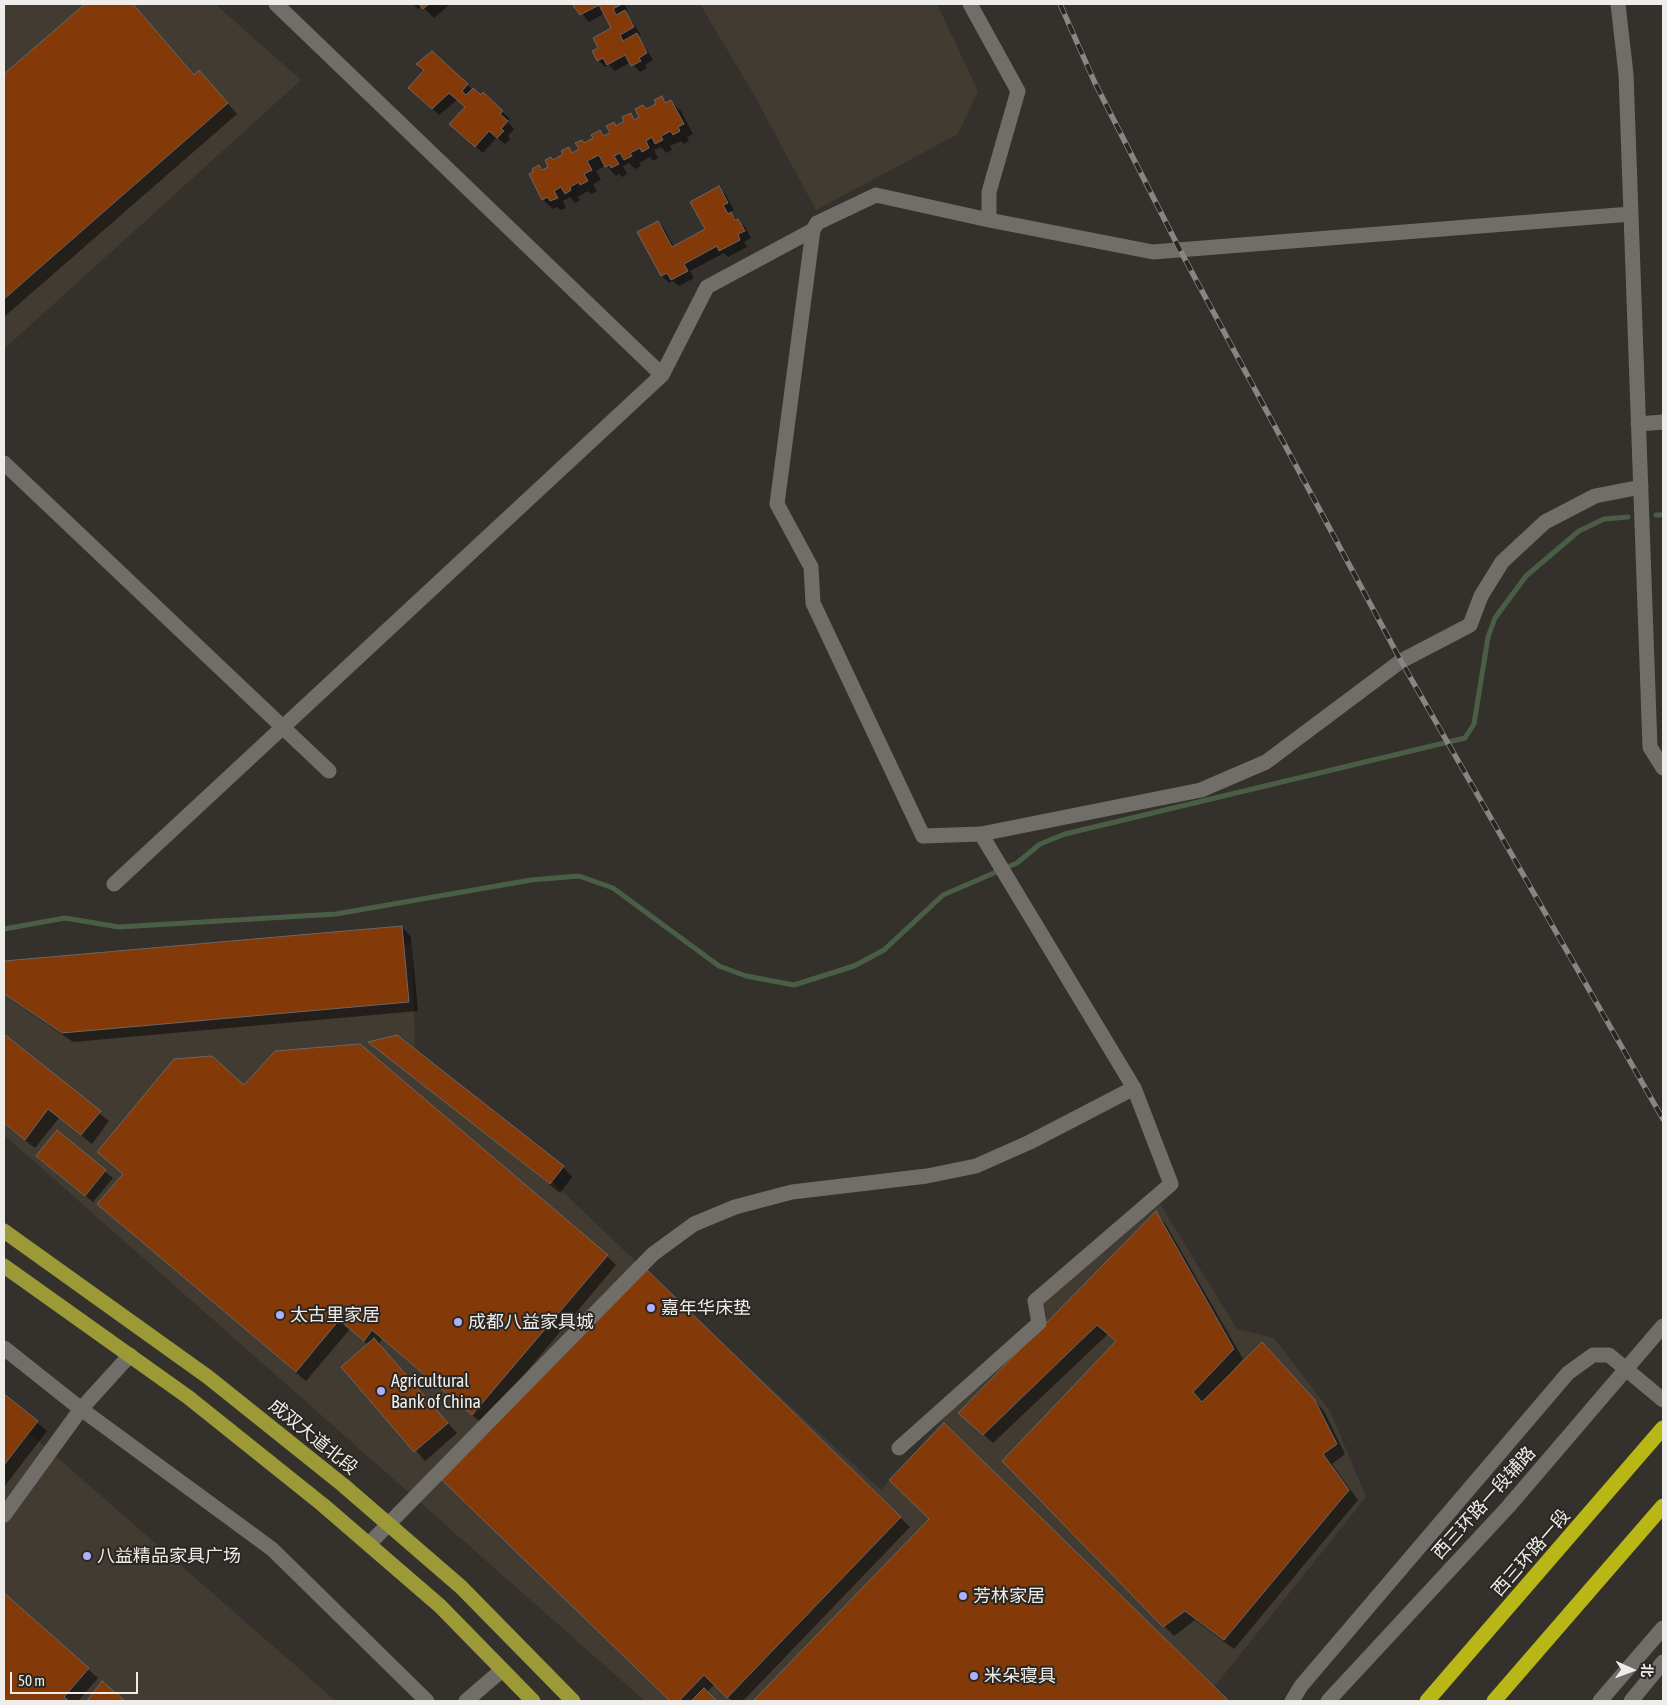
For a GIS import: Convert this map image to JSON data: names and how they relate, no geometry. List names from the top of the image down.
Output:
{
  "streets": {
    "highway": ["西三环路一段"],
    "main road": ["成双大道北段"],
    "street": ["西三环路一段辅路"]
  },
  "places": [
    "嘉年华床垫",
    "太古里家居",
    "成都八益家具城",
    "Agricultural Bank of China",
    "八益精品家具广场",
    "芳林家居",
    "米朵寝具"
  ],
  "scale_bar": "50 m",
  "north": "right"
}
